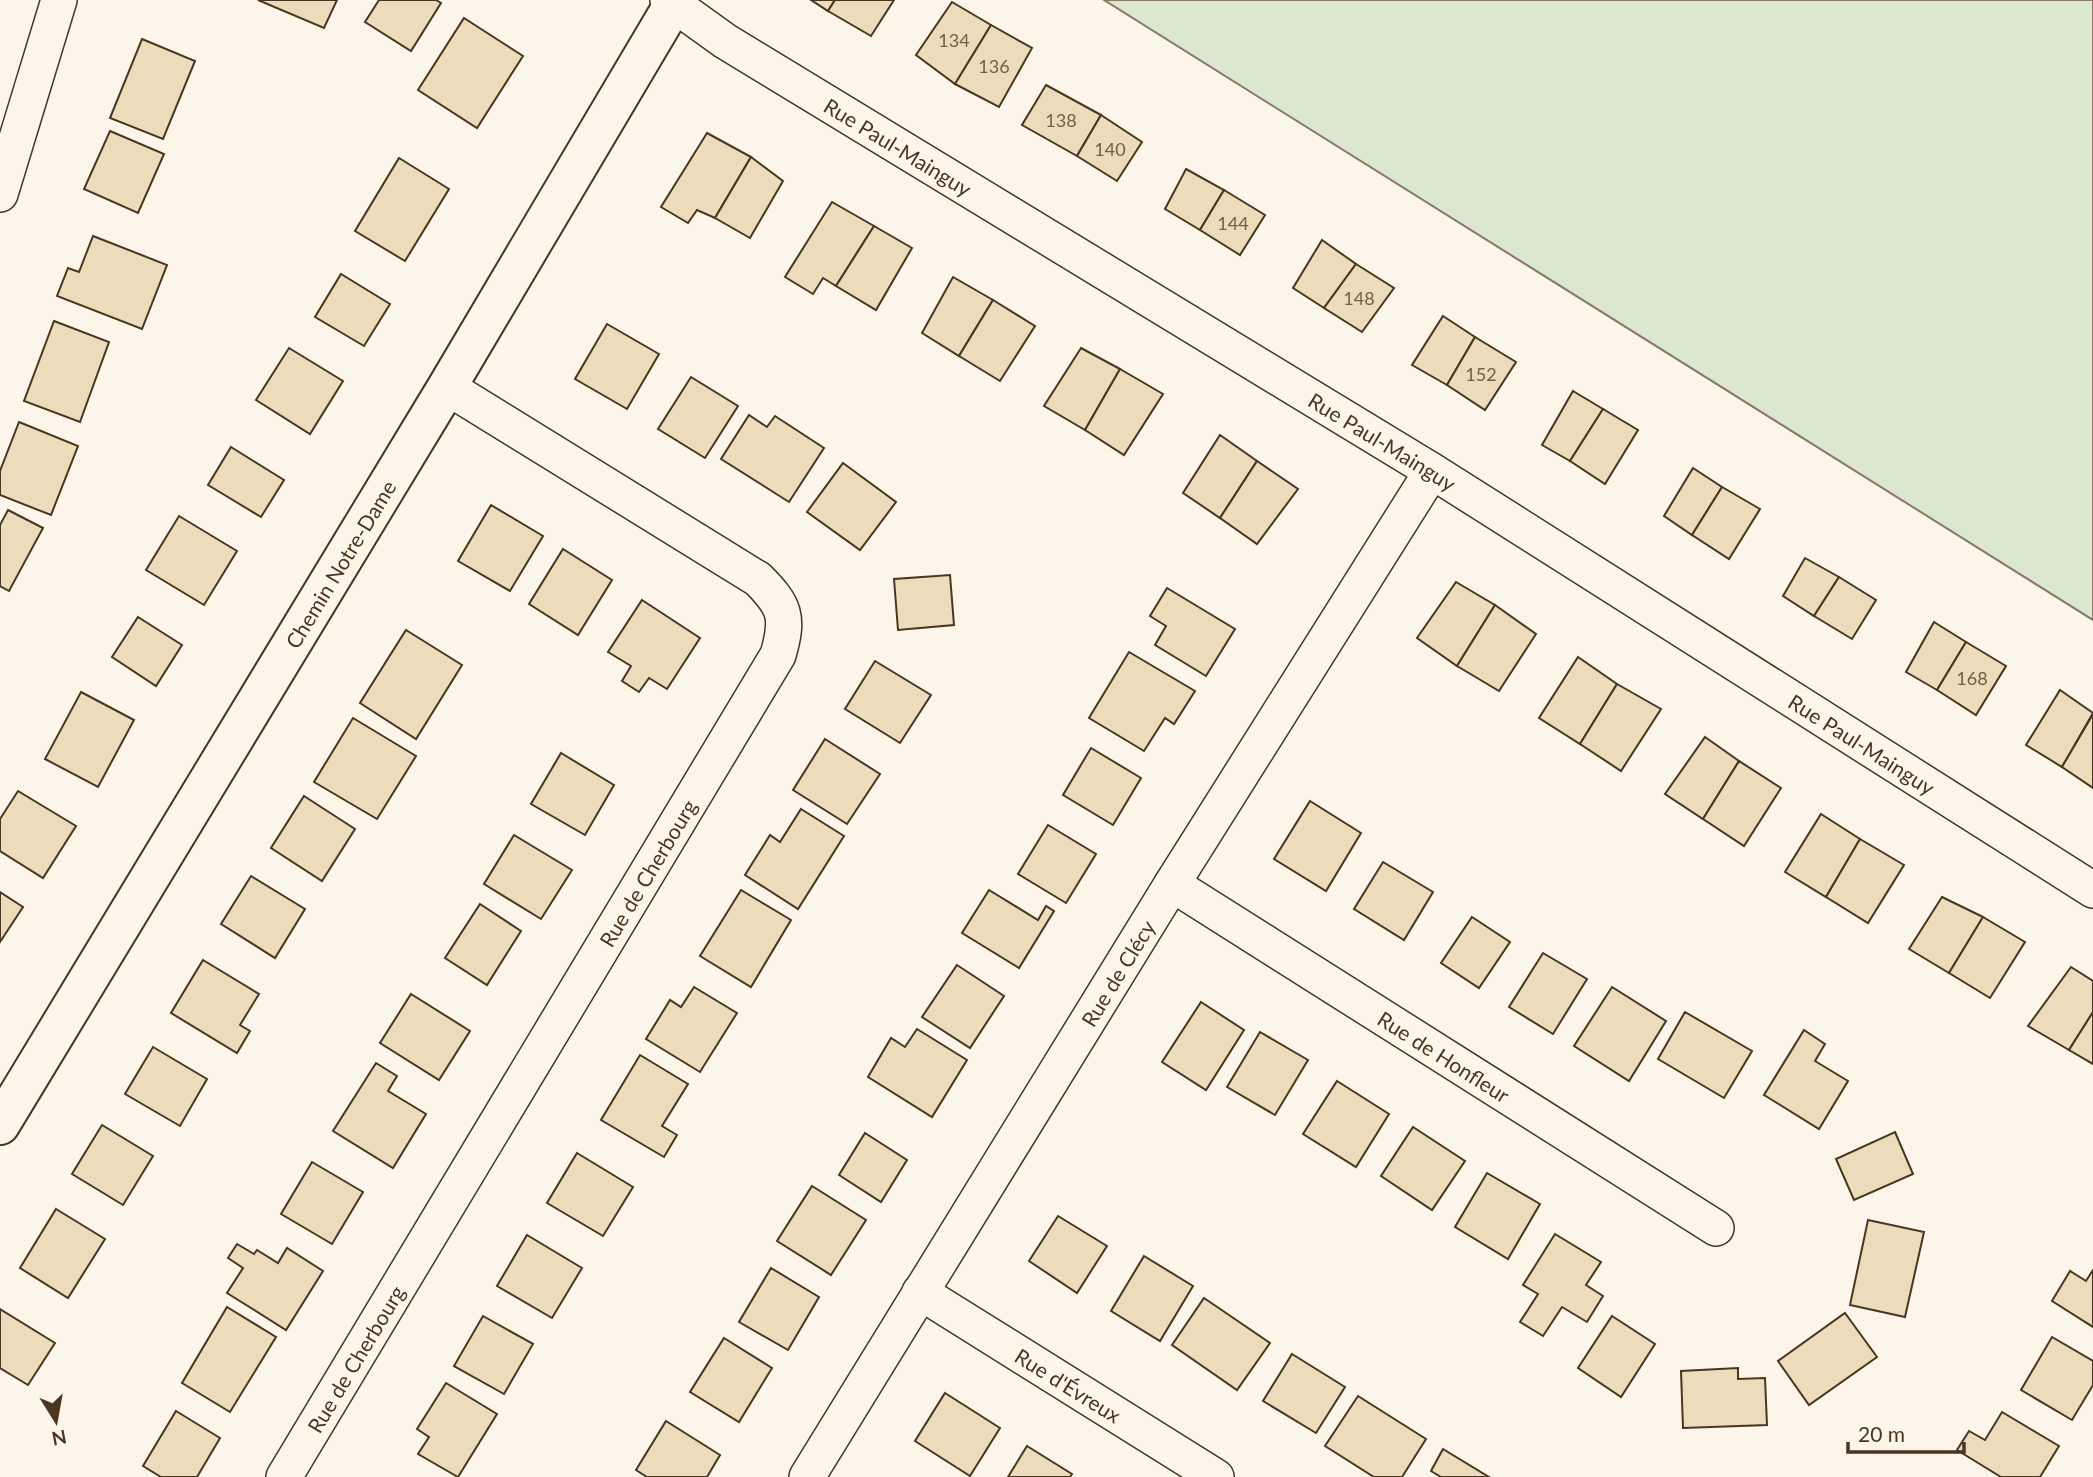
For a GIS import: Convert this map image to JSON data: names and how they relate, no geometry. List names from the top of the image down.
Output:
{
  "streets": {
    "street": [
      "Rue Paul-Mainguy",
      "Chemin Notre-Dame",
      "Rue de Cherbourg",
      "Rue de Clécy",
      "Rue de Honfleur",
      "Rue d'Évreux"
    ]
  },
  "crossings": [
    ["Rue Paul-Mainguy", "Chemin Notre-Dame"],
    ["Rue Paul-Mainguy", "Rue de Clécy"],
    ["Chemin Notre-Dame", "Rue de Cherbourg"],
    ["Rue de Clécy", "Rue de Honfleur"],
    ["Rue de Clécy", "Rue d'Évreux"]
  ],
  "house_numbers": [
    "134",
    "136",
    "138",
    "140",
    "144",
    "148",
    "152",
    "168"
  ],
  "scale_bar": "20 m",
  "north": "bottom"
}
